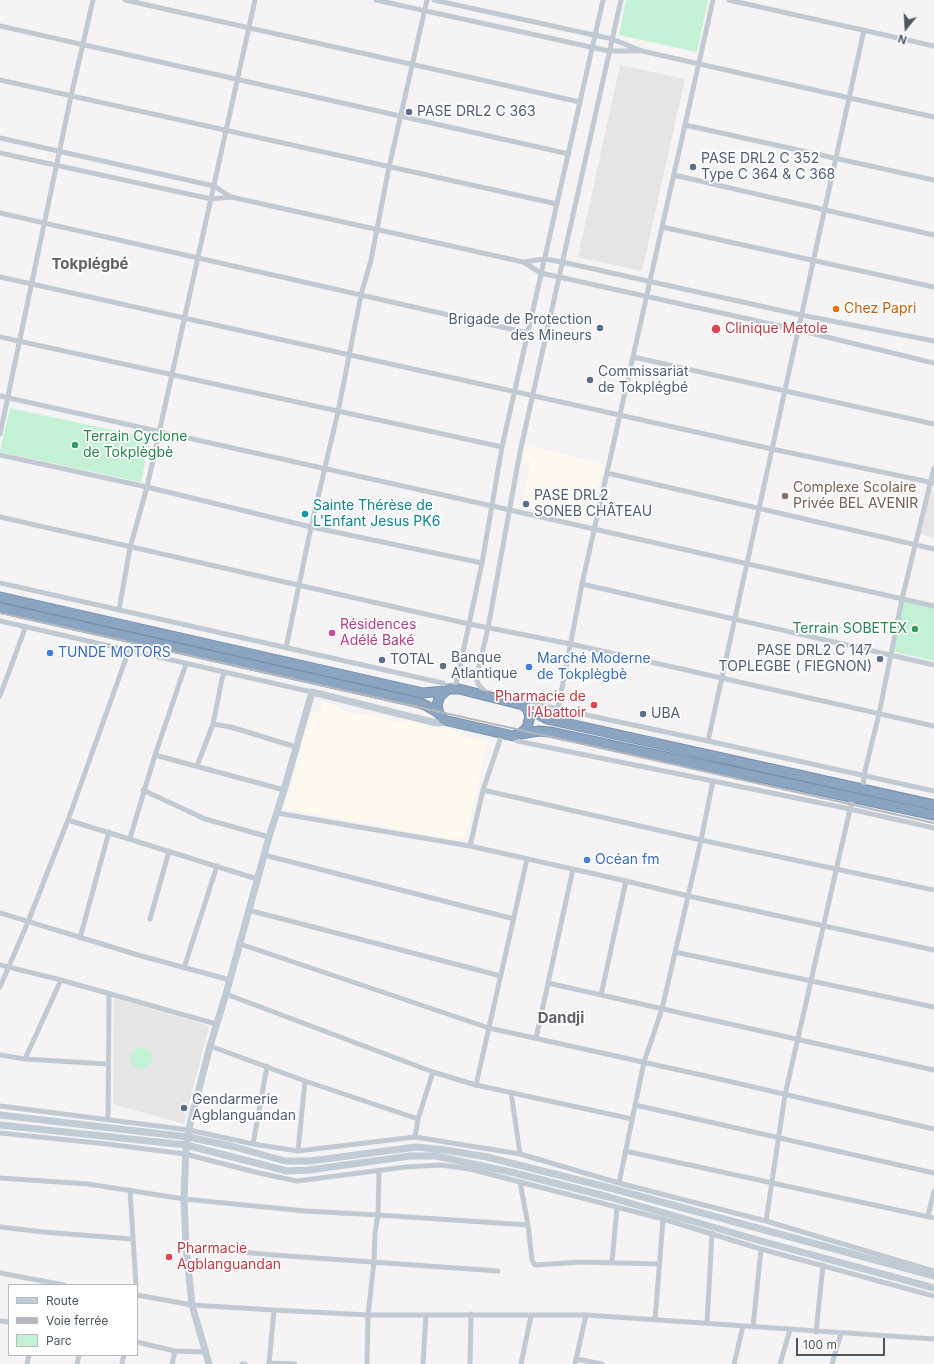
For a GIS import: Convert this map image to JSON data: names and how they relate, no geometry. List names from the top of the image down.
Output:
{
  "districts": ["Tokplégbé", "Dandji"],
  "places": [
    "PASE DRL2 C 363",
    "PASE DRL2 C 352 Type C 364 & C 368",
    "Chez Papri",
    "Brigade de Protection des Mineurs",
    "Clinique Metole",
    "Commissariat de Tokplégbé",
    "Terrain Cyclone de Tokplègbè",
    "Complexe Scolaire Privée BEL AVENIR",
    "PASE DRL2 SONEB CHÂTEAU",
    "Sainte Thérèse de L'Enfant Jesus PK6",
    "Terrain SOBETEX",
    "Résidences Adélé Baké",
    "TUNDE MOTORS",
    "PASE DRL2 C 147 TOPLEGBE ( FIEGNON)",
    "TOTAL",
    "Banque Atlantique",
    "Marché Moderne de Tokplègbè",
    "Pharmacie de l'Abattoir",
    "UBA",
    "Océan fm",
    "Gendarmerie Agblanguandan",
    "Pharmacie Agblanguandan"
  ],
  "legend": ["Route", "Voie ferrée", "Parc"],
  "scale_bar": "100 m",
  "north": "bottom"
}
